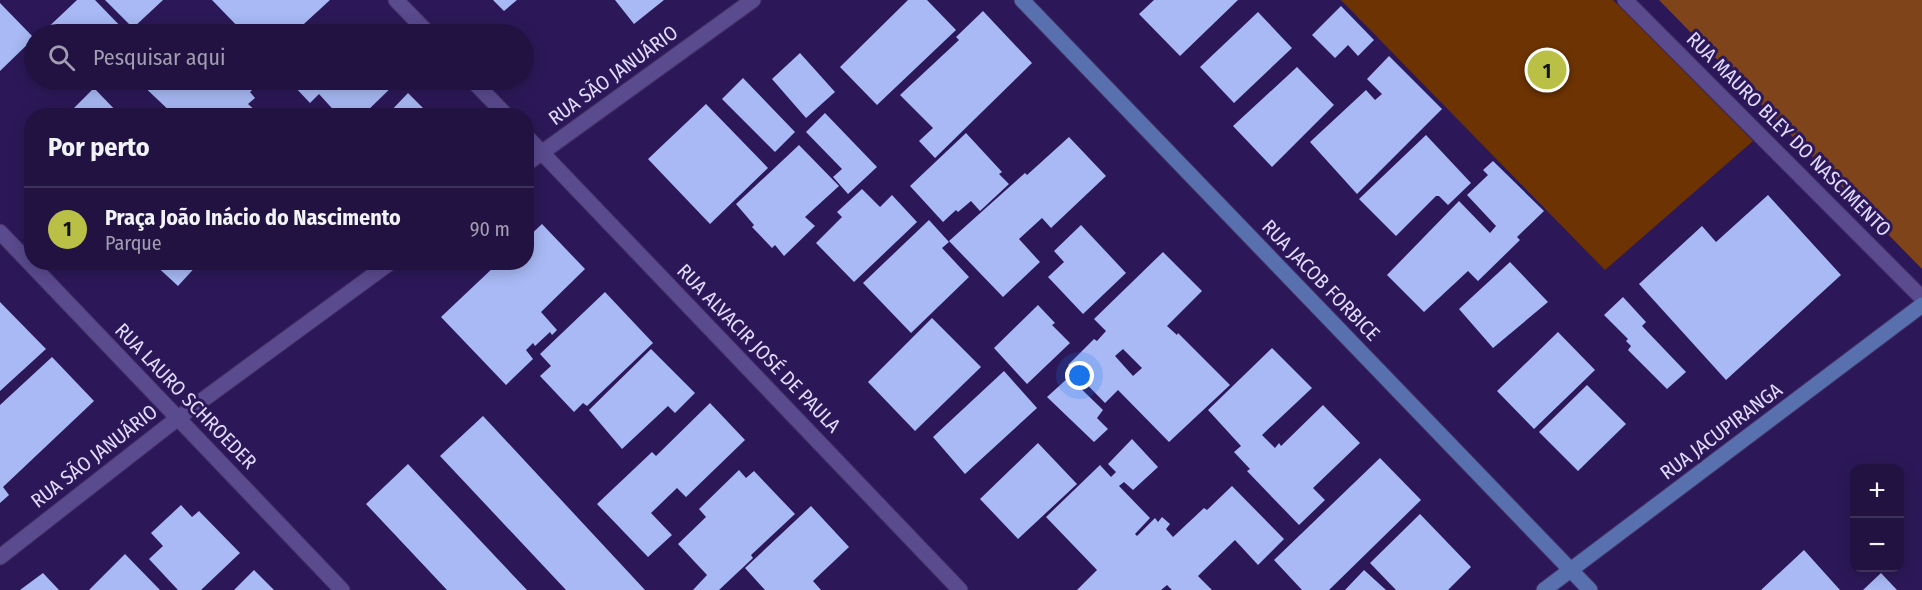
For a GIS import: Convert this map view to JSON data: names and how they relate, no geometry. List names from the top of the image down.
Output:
{
  "streets": {
    "street": [
      "RUA SÃO JANUÁRIO",
      "RUA MAURO BLEY DO NASCIMENTO",
      "RUA JACOB FORBICE",
      "RUA ALVACIR JOSÉ DE PAULA",
      "RUA LAURO SCHROEDER",
      "RUA JACUPIRANGA"
    ]
  },
  "crossings": [
    ["RUA SÃO JANUÁRIO", "RUA ALVACIR JOSÉ DE PAULA"],
    ["RUA SÃO JANUÁRIO", "RUA LAURO SCHROEDER"],
    ["RUA JACOB FORBICE", "RUA JACUPIRANGA"]
  ],
  "page": {
    "search": "Pesquisar aqui",
    "pins": "1",
    "heading": "Por perto",
    "list": [
      {
        "mark": "1",
        "name": "Praça João Inácio do Nascimento",
        "note": "Parque",
        "value": "90 m"
      }
    ],
    "map_buttons": ["+", "−"]
  }
}
